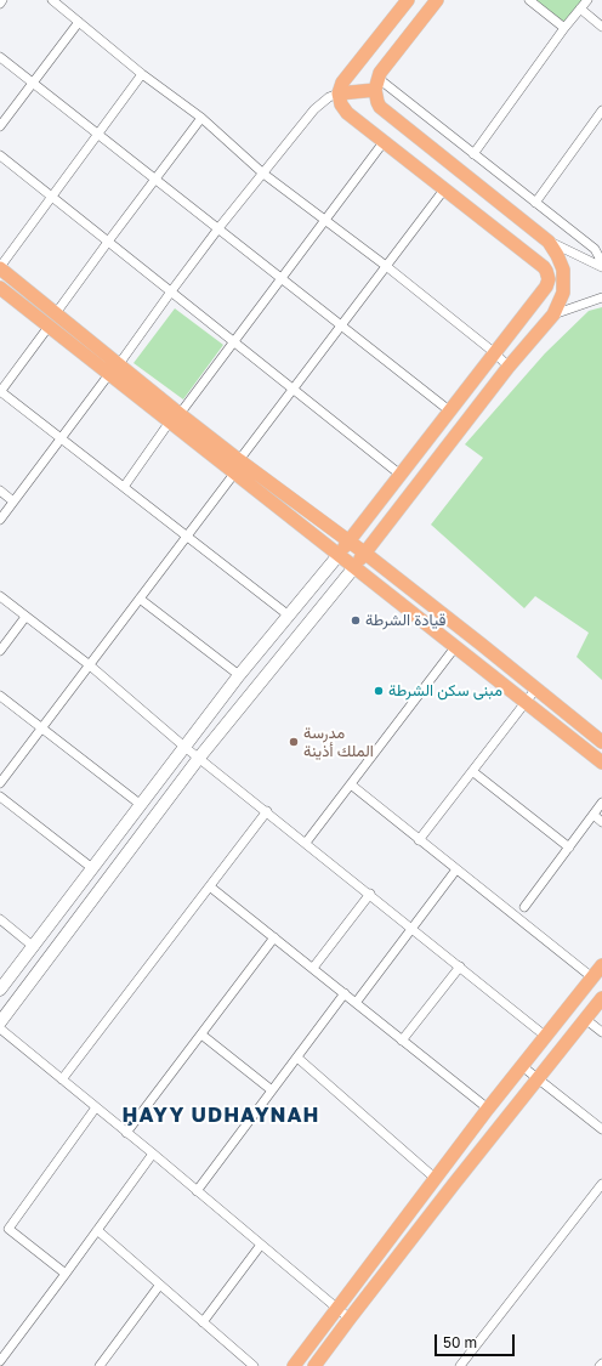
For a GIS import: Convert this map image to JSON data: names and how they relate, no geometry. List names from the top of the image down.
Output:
{
  "districts": ["ḨAYY UDHAYNAH"],
  "places": ["قيادة الشرطة", "مبنى سكن الشرطة", "مدرسة الملك أذينة"],
  "scale_bar": "50 m"
}
